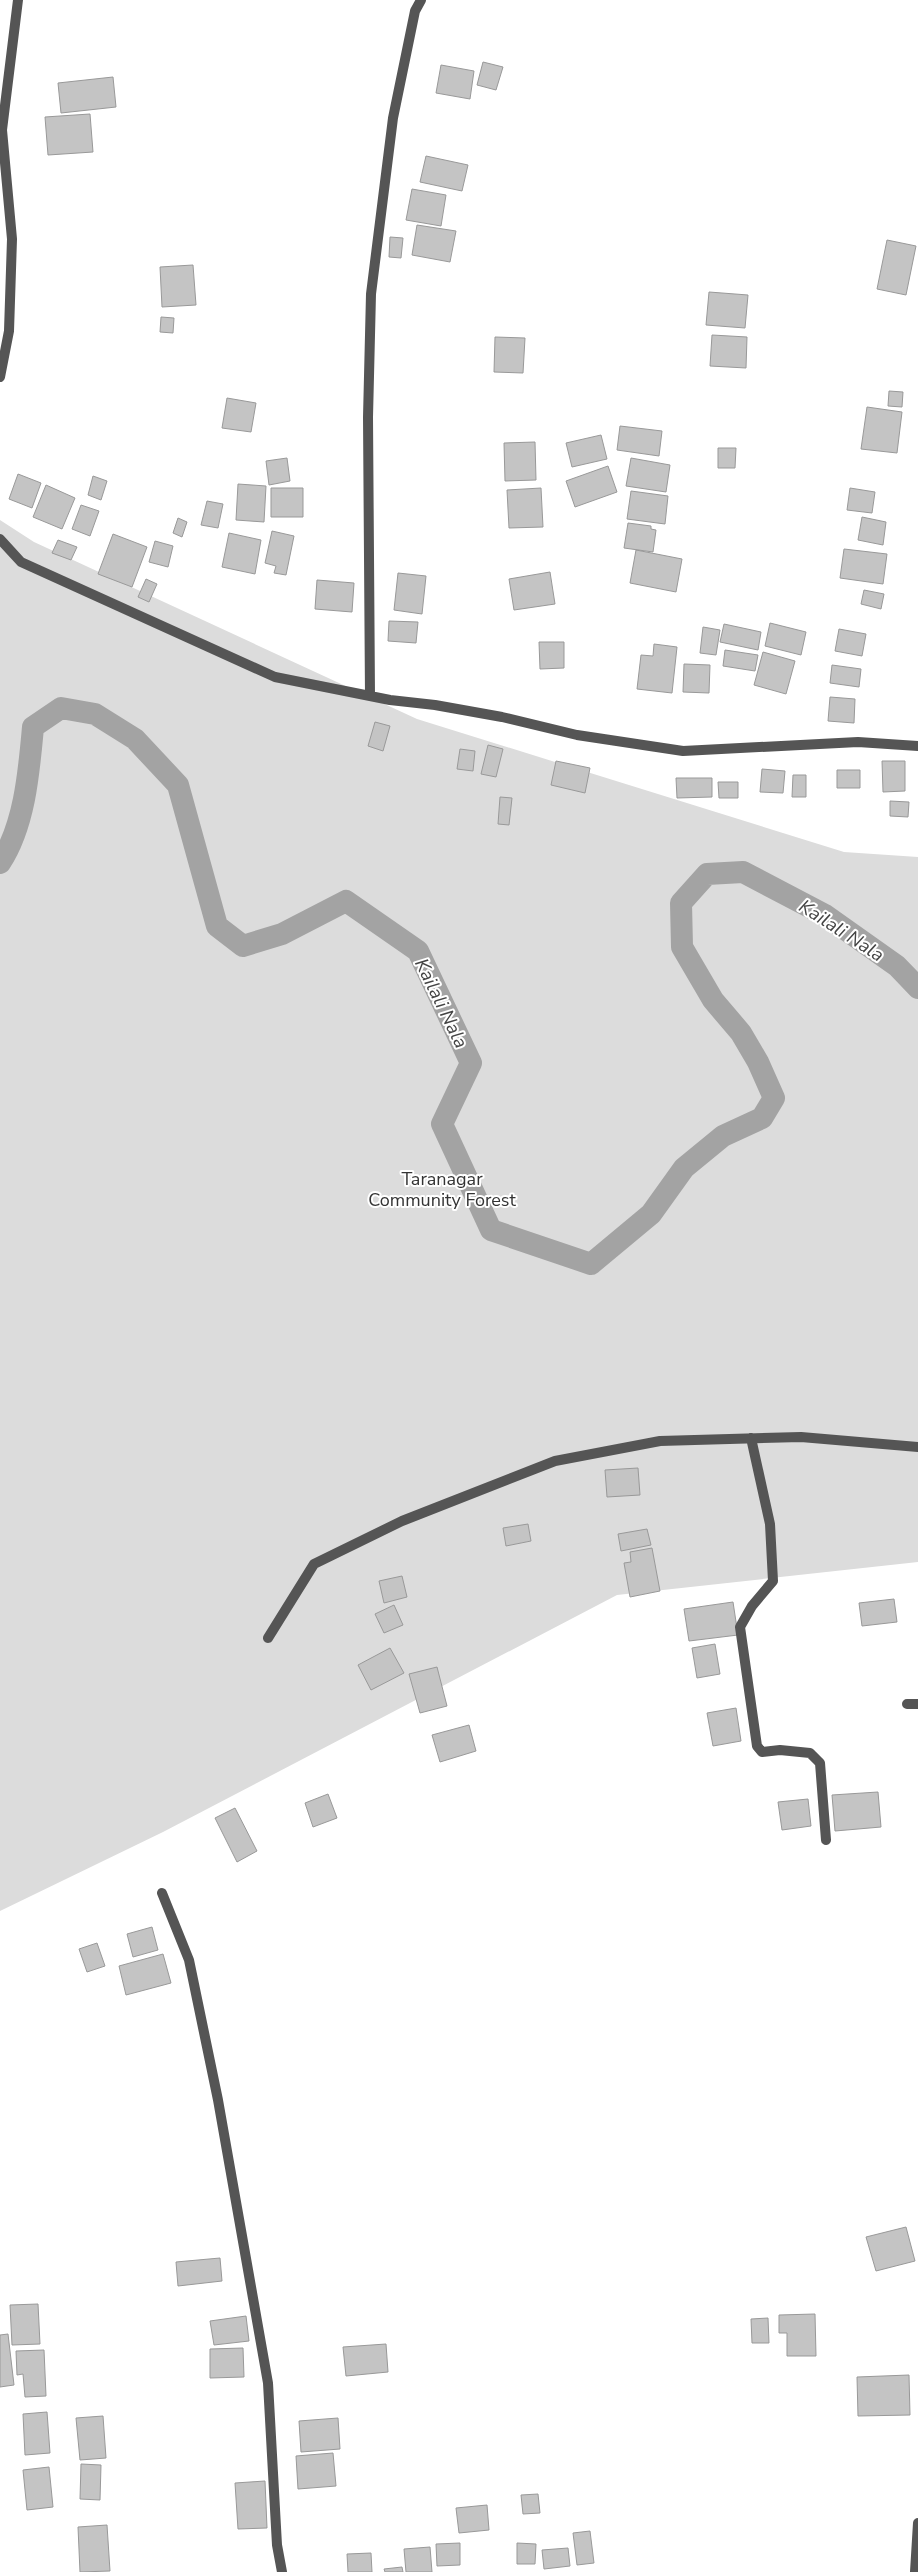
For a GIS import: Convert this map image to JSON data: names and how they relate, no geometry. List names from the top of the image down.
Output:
{
  "water": ["Kailali Nala"],
  "parks": ["Taranagar Community Forest"]
}
